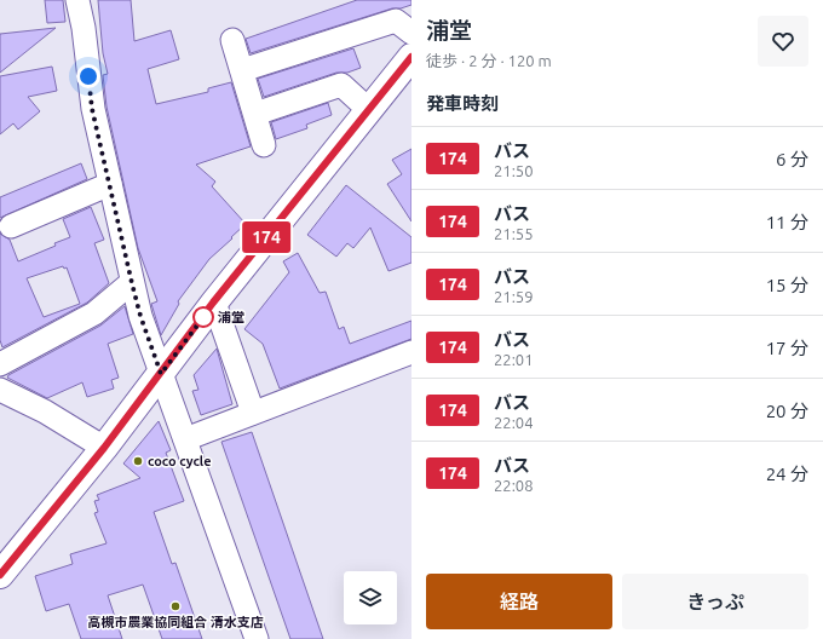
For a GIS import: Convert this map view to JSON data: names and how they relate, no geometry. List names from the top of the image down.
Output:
{
  "places": ["浦堂", "coco cycle", "高槻市農業協同組合 清水支店"],
  "lines": ["bus line 174"],
  "page": {
    "on_map": "174",
    "heading": [
      ["浦堂", "徒歩 · 2 分 · 120 m"],
      "発車時刻"
    ],
    "list": [
      {
        "mark": "174",
        "name": "バス",
        "note": "21:50",
        "value": "6 分"
      },
      {
        "mark": "174",
        "name": "バス",
        "note": "21:55",
        "value": "11 分"
      },
      {
        "mark": "174",
        "name": "バス",
        "note": "21:59",
        "value": "15 分"
      },
      {
        "mark": "174",
        "name": "バス",
        "note": "22:01",
        "value": "17 分"
      },
      {
        "mark": "174",
        "name": "バス",
        "note": "22:04",
        "value": "20 分"
      },
      {
        "mark": "174",
        "name": "バス",
        "note": "22:08",
        "value": "24 分"
      }
    ],
    "buttons": ["経路", "きっぷ"]
  }
}
